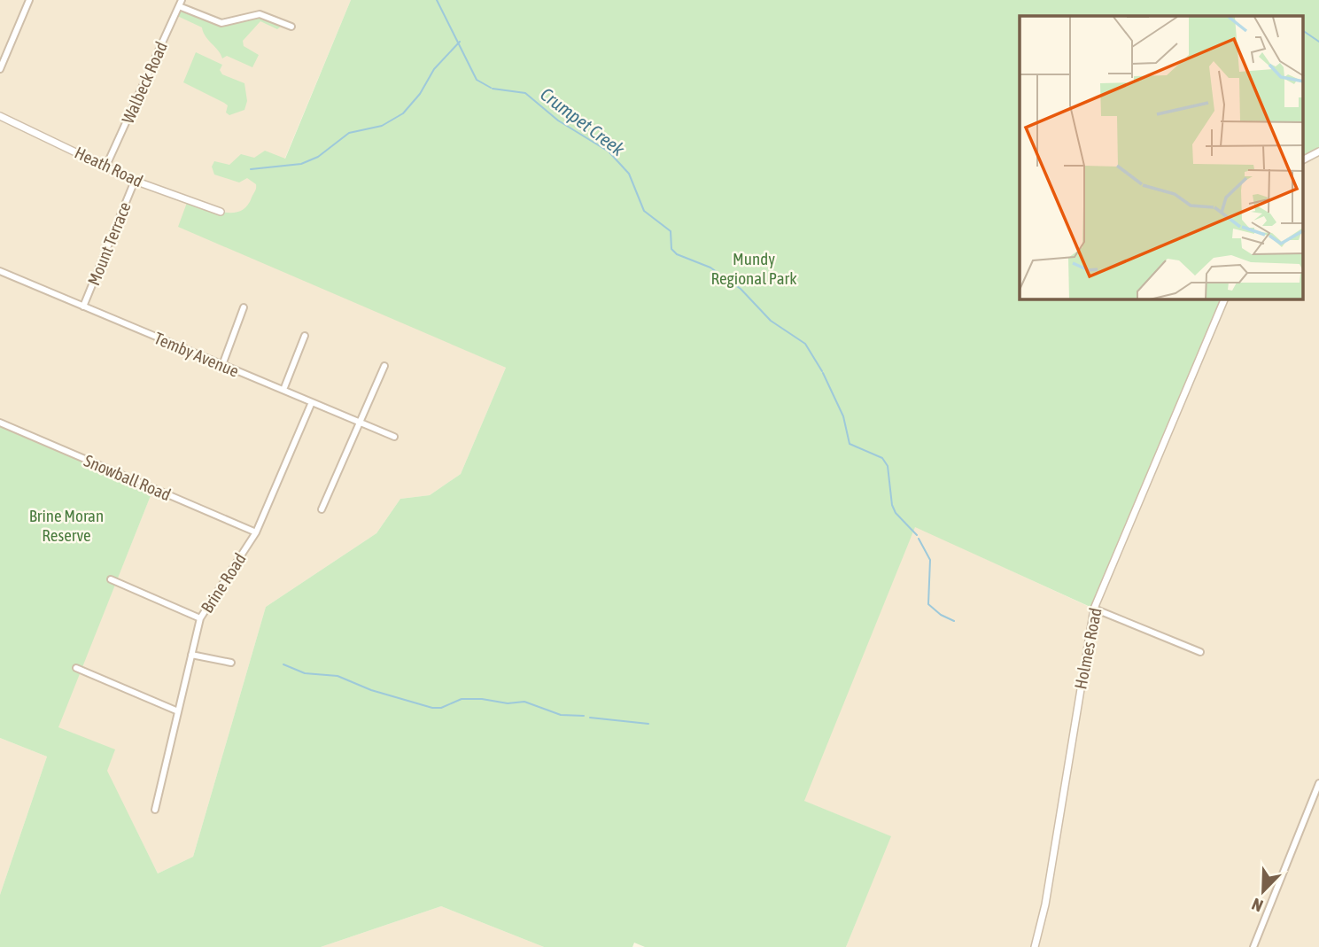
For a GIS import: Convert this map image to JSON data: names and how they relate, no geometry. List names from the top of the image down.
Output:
{
  "streets": {
    "street": [
      "Walbeck Road",
      "Heath Road",
      "Mount Terrace",
      "Temby Avenue",
      "Snowball Road",
      "Brine Road",
      "Holmes Road"
    ]
  },
  "crossings": [
    ["Walbeck Road", "Heath Road"],
    ["Heath Road", "Mount Terrace"],
    ["Mount Terrace", "Temby Avenue"],
    ["Temby Avenue", "Brine Road"],
    ["Snowball Road", "Brine Road"]
  ],
  "water": ["Crumpet Creek"],
  "parks": ["Mundy Regional Park", "Brine Moran Reserve"],
  "north": "bottom left"
}
